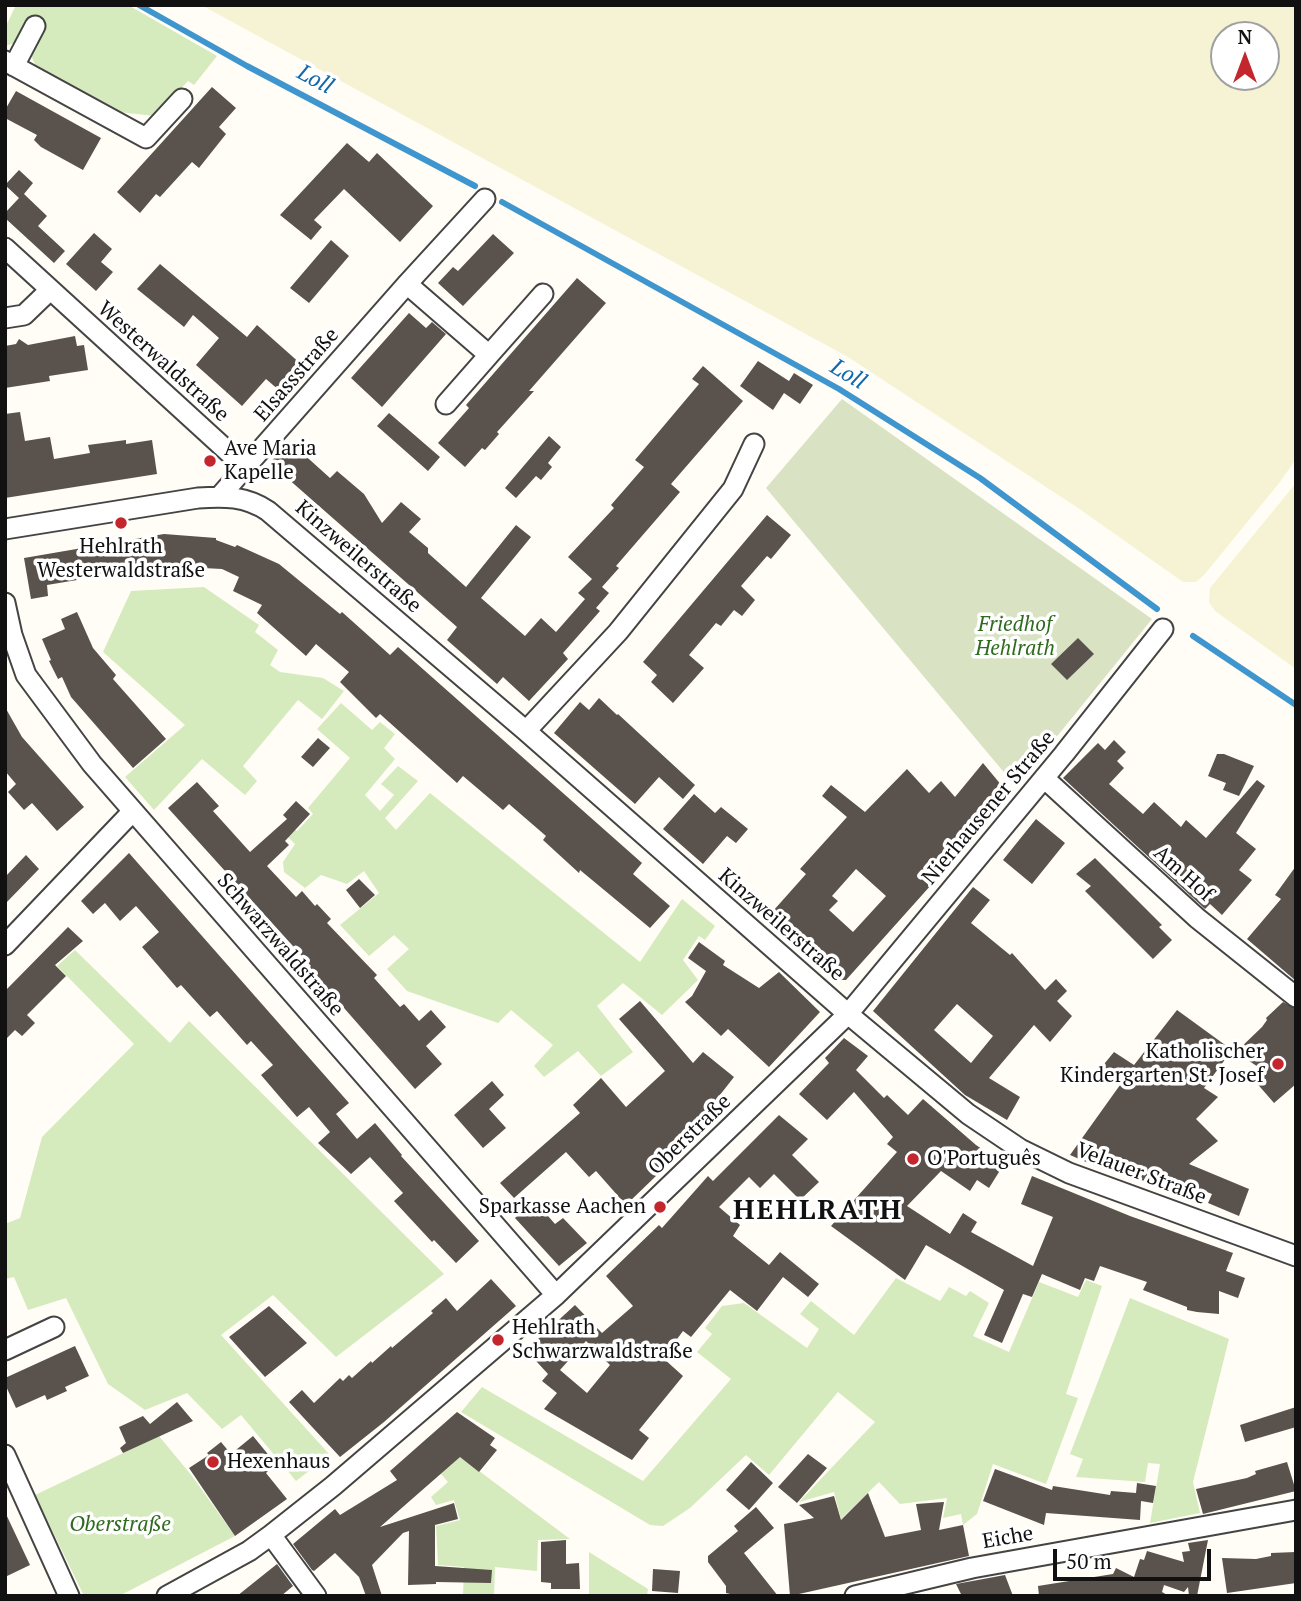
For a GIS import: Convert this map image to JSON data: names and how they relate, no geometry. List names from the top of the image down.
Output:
{
  "streets": {
    "street": [
      "Westerwaldstraße",
      "Elsassstraße",
      "Kinzweilerstraße",
      "Nierhausener Straße",
      "Am Hof",
      "Schwarzwaldstraße",
      "Oberstraße",
      "Velauer Straße",
      "Eiche"
    ]
  },
  "crossings": [
    ["Westerwaldstraße", "Elsassstraße"],
    ["Elsassstraße", "Kinzweilerstraße"],
    ["Kinzweilerstraße", "Nierhausener Straße"],
    ["Kinzweilerstraße", "Oberstraße"],
    ["Kinzweilerstraße", "Velauer Straße"],
    ["Nierhausener Straße", "Am Hof"],
    ["Nierhausener Straße", "Oberstraße"],
    ["Nierhausener Straße", "Velauer Straße"],
    ["Schwarzwaldstraße", "Oberstraße"],
    ["Oberstraße", "Velauer Straße"]
  ],
  "districts": ["HEHLRATH"],
  "water": ["Loll"],
  "parks": ["Friedhof Hehlrath", "Oberstraße"],
  "places": [
    "Ave Maria Kapelle",
    "Hehlrath Westerwaldstraße",
    "Katholischer Kindergarten St. Josef",
    "O'Português",
    "Sparkasse Aachen",
    "Hehlrath Schwarzwaldstraße",
    "Hexenhaus"
  ],
  "scale_bar": "50 m",
  "north": "top"
}
